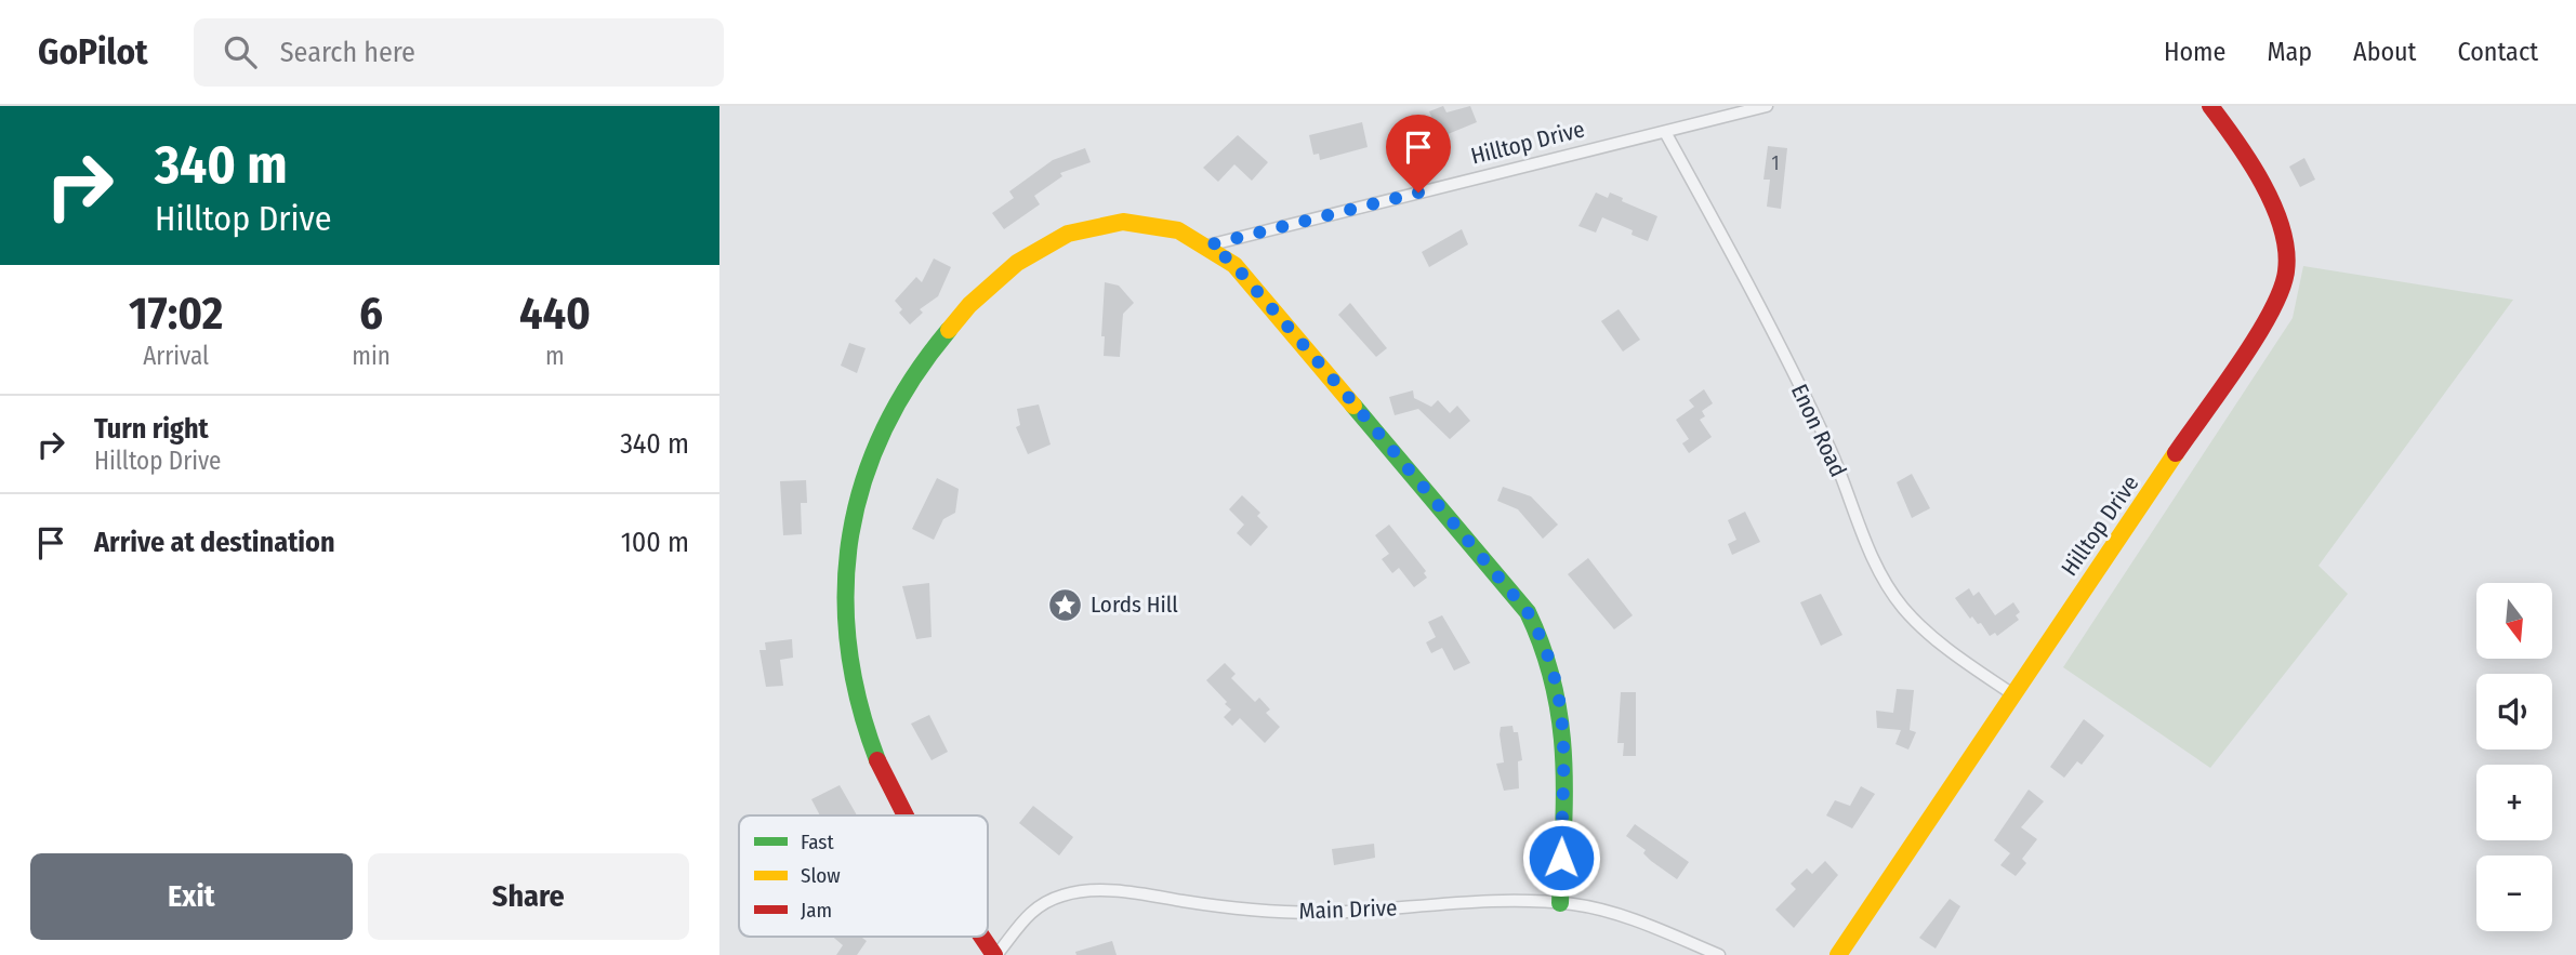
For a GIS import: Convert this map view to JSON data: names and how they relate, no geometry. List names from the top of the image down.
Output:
{
  "streets": {
    "street": ["Hilltop Drive", "Enon Road", "Main Drive"]
  },
  "crossings": [
    ["Hilltop Drive", "Enon Road"]
  ],
  "places": {
    "place": ["Lords Hill"]
  },
  "house_numbers": ["1"],
  "legend": ["Fast", "Slow", "Jam"],
  "north": "bottom",
  "page": {
    "header": "GoPilot",
    "search": "Search here",
    "nav": [
      "Home",
      "Map",
      "About",
      "Contact"
    ],
    "turn": ["340 m", "Hilltop Drive"],
    "eta": [
      "17:02",
      "Arrival",
      "6",
      "min",
      "440",
      "m"
    ],
    "list": [
      {
        "name": "Turn right",
        "note": "Hilltop Drive",
        "value": "340 m"
      },
      {
        "name": "Arrive at destination",
        "value": "100 m"
      }
    ],
    "map_buttons": ["+", "−"],
    "buttons": ["Exit", "Share"]
  }
}
